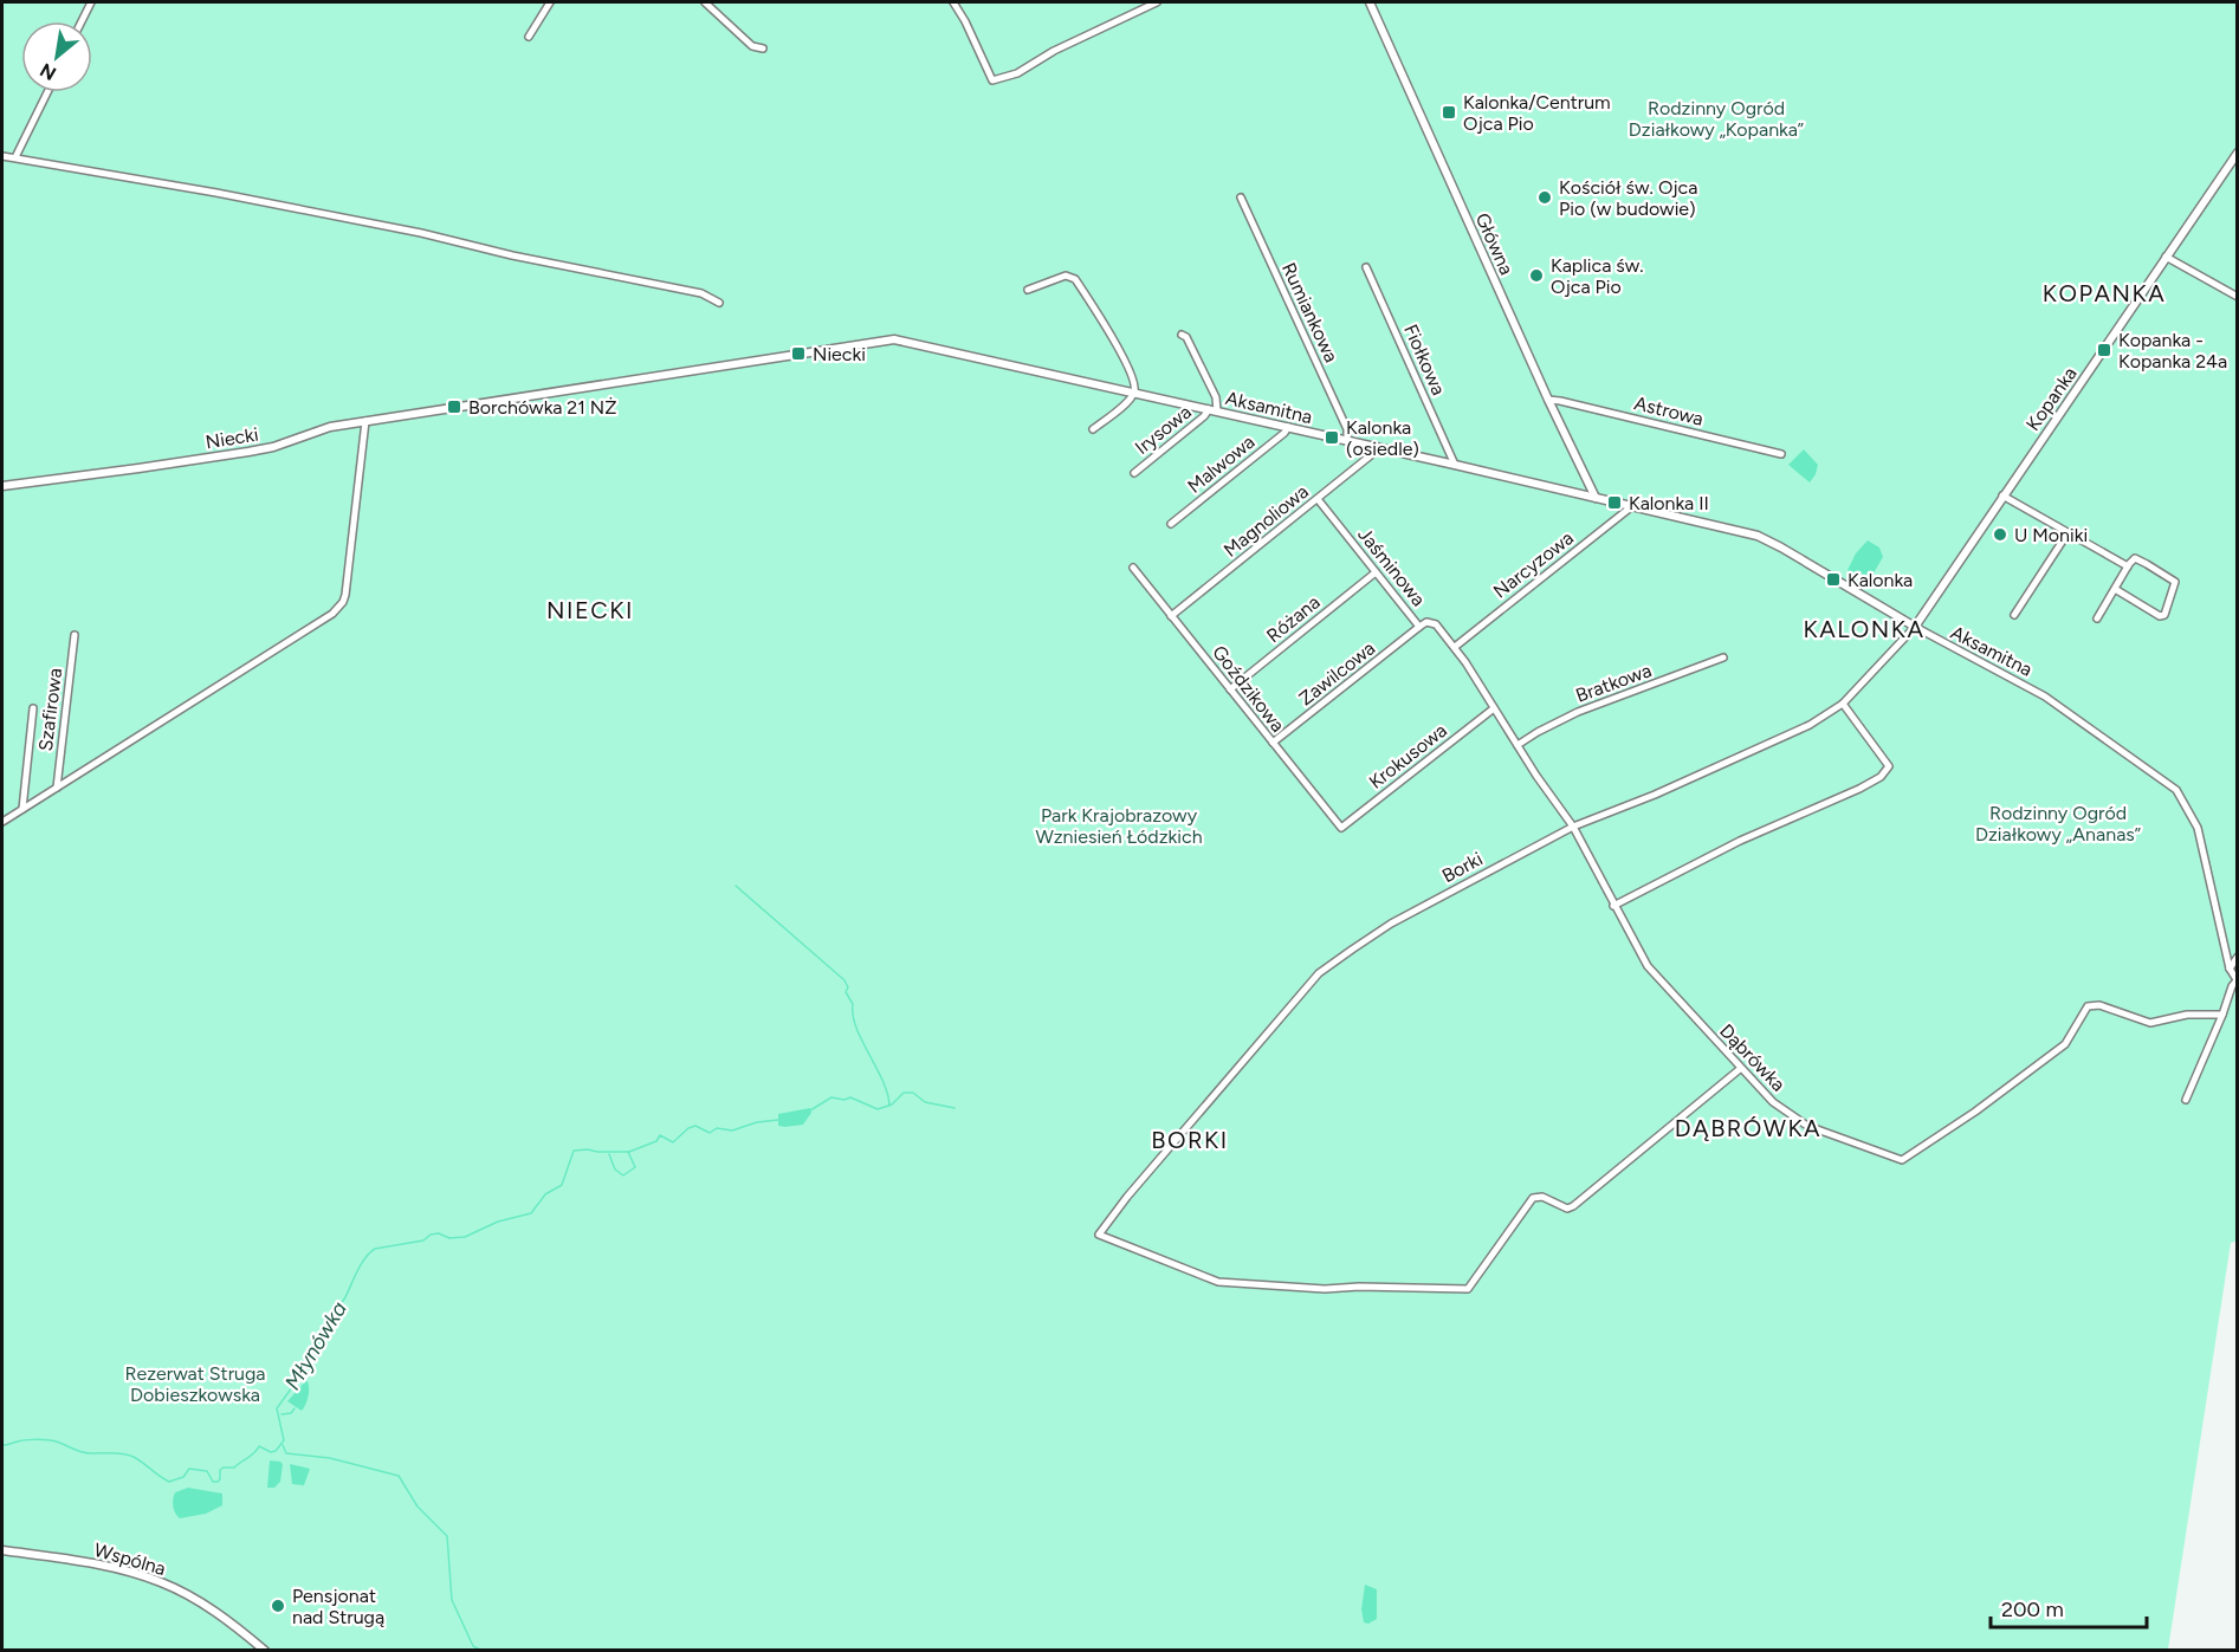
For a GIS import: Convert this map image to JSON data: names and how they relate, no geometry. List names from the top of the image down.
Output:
{
  "streets": {
    "street": [
      "Główna",
      "Rumiankowa",
      "Fiołkowa",
      "Kopanka",
      "Aksamitna",
      "Astrowa",
      "Irysowa",
      "Niecki",
      "Malwowa",
      "Magnoliowa",
      "Narcyzowa",
      "Jaśminowa",
      "Różana",
      "Zawilcowa",
      "Bratkowa",
      "Goździkowa",
      "Szafirowa",
      "Krokusowa",
      "Borki",
      "Dąbrówka",
      "Wspólna"
    ]
  },
  "crossings": [
    ["Główna", "Aksamitna"],
    ["Główna", "Astrowa"],
    ["Rumiankowa", "Aksamitna"],
    ["Fiołkowa", "Aksamitna"],
    ["Kopanka", "Aksamitna"],
    ["Kopanka", "Borki"],
    ["Aksamitna", "Irysowa"],
    ["Aksamitna", "Niecki"],
    ["Aksamitna", "Malwowa"],
    ["Aksamitna", "Magnoliowa"],
    ["Aksamitna", "Narcyzowa"],
    ["Aksamitna", "Borki"],
    ["Magnoliowa", "Jaśminowa"],
    ["Magnoliowa", "Goździkowa"],
    ["Narcyzowa", "Jaśminowa"],
    ["Jaśminowa", "Różana"],
    ["Jaśminowa", "Zawilcowa"],
    ["Jaśminowa", "Bratkowa"],
    ["Jaśminowa", "Krokusowa"],
    ["Jaśminowa", "Dąbrówka"],
    ["Różana", "Goździkowa"],
    ["Zawilcowa", "Goździkowa"],
    ["Bratkowa", "Dąbrówka"],
    ["Goździkowa", "Krokusowa"],
    ["Borki", "Dąbrówka"]
  ],
  "districts": [
    "KOPANKA",
    "NIECKI",
    "KALONKA",
    "DĄBRÓWKA",
    "BORKI"
  ],
  "water": ["Młynówka"],
  "parks": [
    "Rodzinny Ogród Działkowy „Kopanka”",
    "Rodzinny Ogród Działkowy „Ananas”",
    "Park Krajobrazowy Wzniesień Łódzkich",
    "Rezerwat Struga Dobieszkowska"
  ],
  "places": {
    "transit": [
      "Kalonka/Centrum Ojca Pio",
      "Kopanka - Kopanka 24a",
      "Niecki",
      "Borchówka 21 NŻ",
      "Kalonka (osiedle)",
      "Kalonka II",
      "Kalonka"
    ],
    "other": [
      "Kościół św. Ojca Pio (w budowie)",
      "Kaplica św. Ojca Pio",
      "U Moniki",
      "Pensjonat nad Strugą"
    ]
  },
  "scale_bar": "200 m",
  "north": "bottom left"
}
